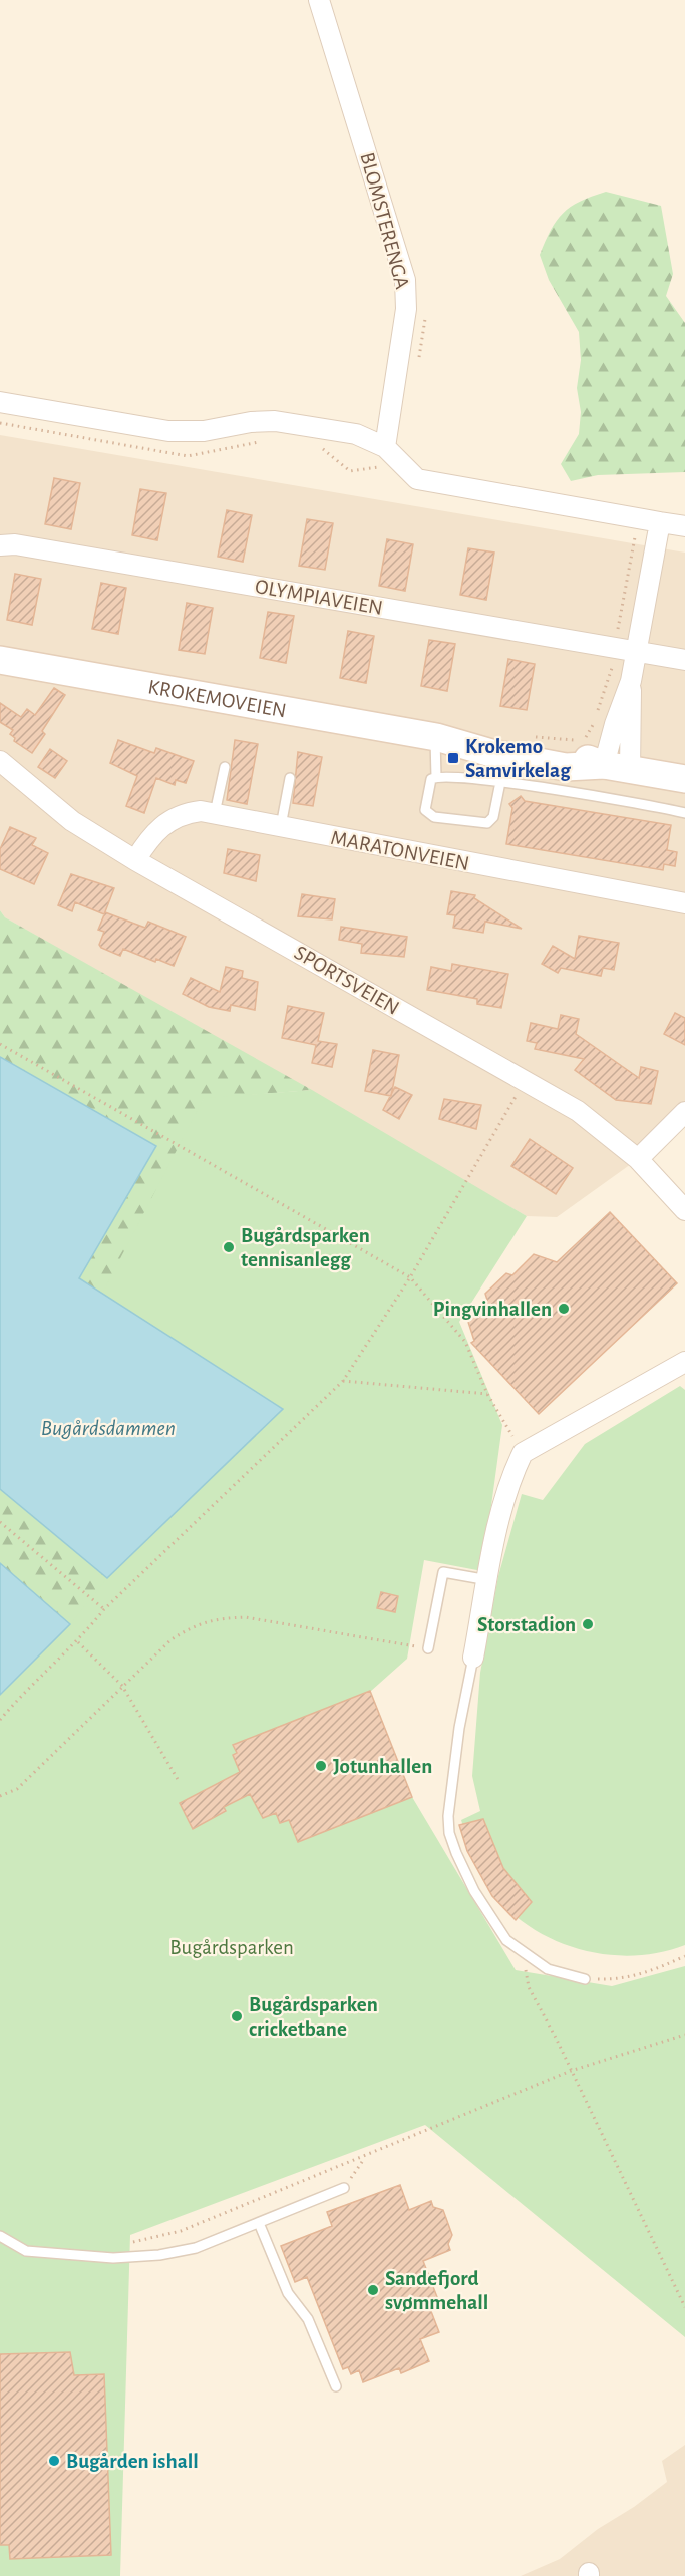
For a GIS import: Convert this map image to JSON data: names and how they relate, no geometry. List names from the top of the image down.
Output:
{
  "streets": {
    "main road": ["KROKEMOVEIEN"],
    "street": [
      "BLOMSTERENGA",
      "OLYMPIAVEIEN",
      "MARATONVEIEN",
      "SPORTSVEIEN"
    ]
  },
  "crossings": [
    ["MARATONVEIEN", "SPORTSVEIEN"]
  ],
  "water": ["Bugårdsdammen"],
  "parks": ["Bugårdsparken"],
  "places": {
    "transit": ["Krokemo Samvirkelag"],
    "other": [
      "Bugårdsparken tennisanlegg",
      "Pingvinhallen",
      "Storstadion",
      "Jotunhallen",
      "Bugårdsparken cricketbane",
      "Sandefjord svømmehall",
      "Bugården ishall"
    ]
  }
}
